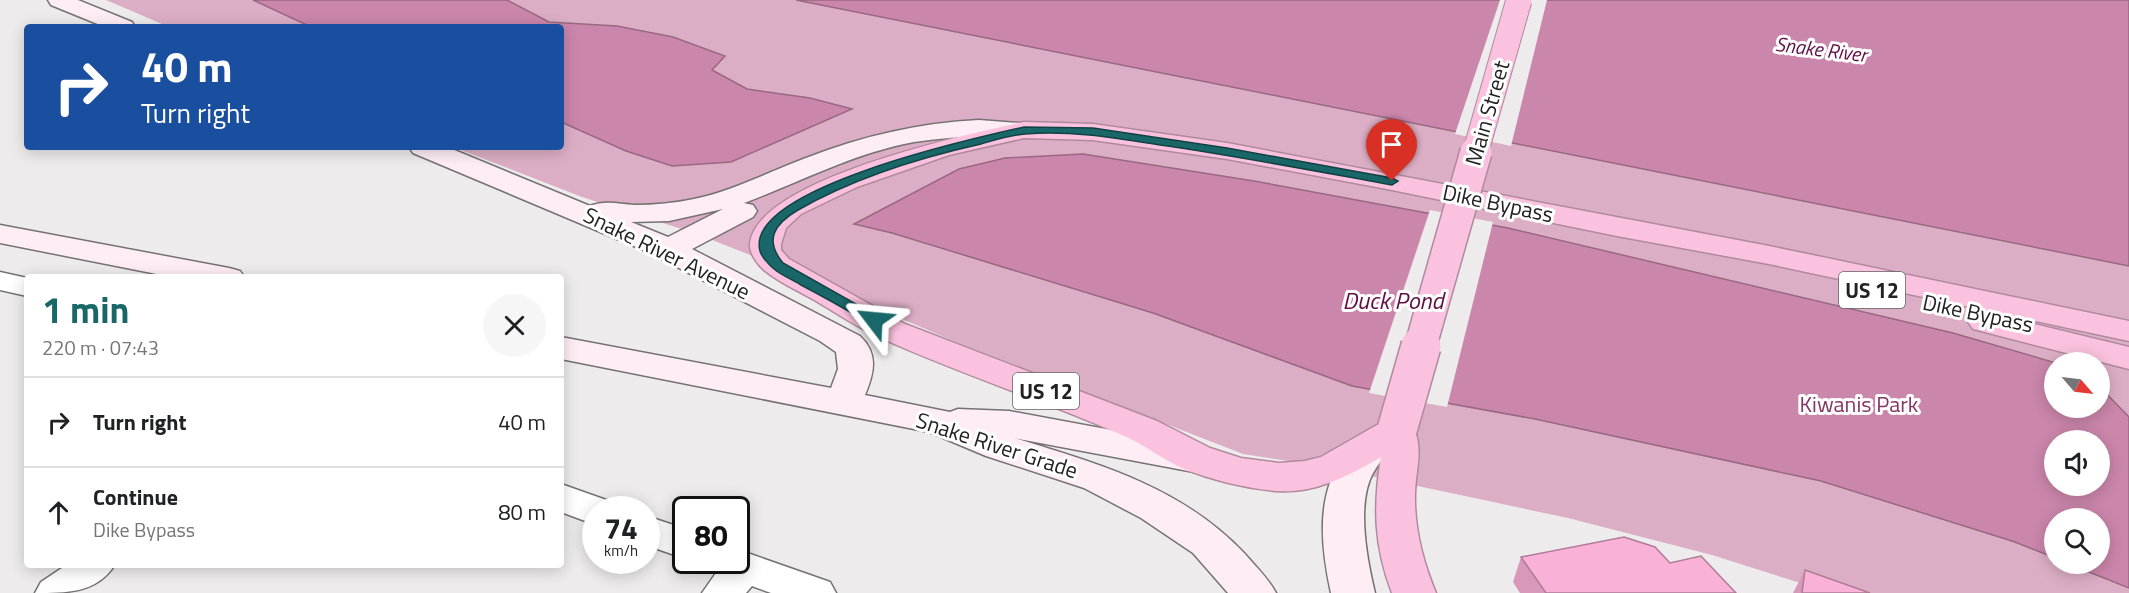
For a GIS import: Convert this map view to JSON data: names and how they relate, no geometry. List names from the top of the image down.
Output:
{
  "streets": {
    "highway": ["Main Street", "Dike Bypass", "US 12"],
    "main road": ["Snake River Avenue", "Snake River Grade"]
  },
  "crossings": [
    ["Main Street", "US 12"],
    ["Dike Bypass", "US 12"],
    ["Snake River Avenue", "US 12"],
    ["Snake River Avenue", "Snake River Grade"]
  ],
  "water": ["Snake River", "Duck Pond"],
  "parks": ["Kiwanis Park"],
  "north": "bottom right",
  "page": {
    "turn": ["40 m", "Turn right"],
    "heading": ["1 min", "220 m · 07:43"],
    "list": [
      {
        "name": "Turn right",
        "value": "40 m"
      },
      {
        "name": "Continue",
        "note": "Dike Bypass",
        "value": "80 m"
      }
    ],
    "speed": "74 km/h",
    "limit": "80"
  }
}
